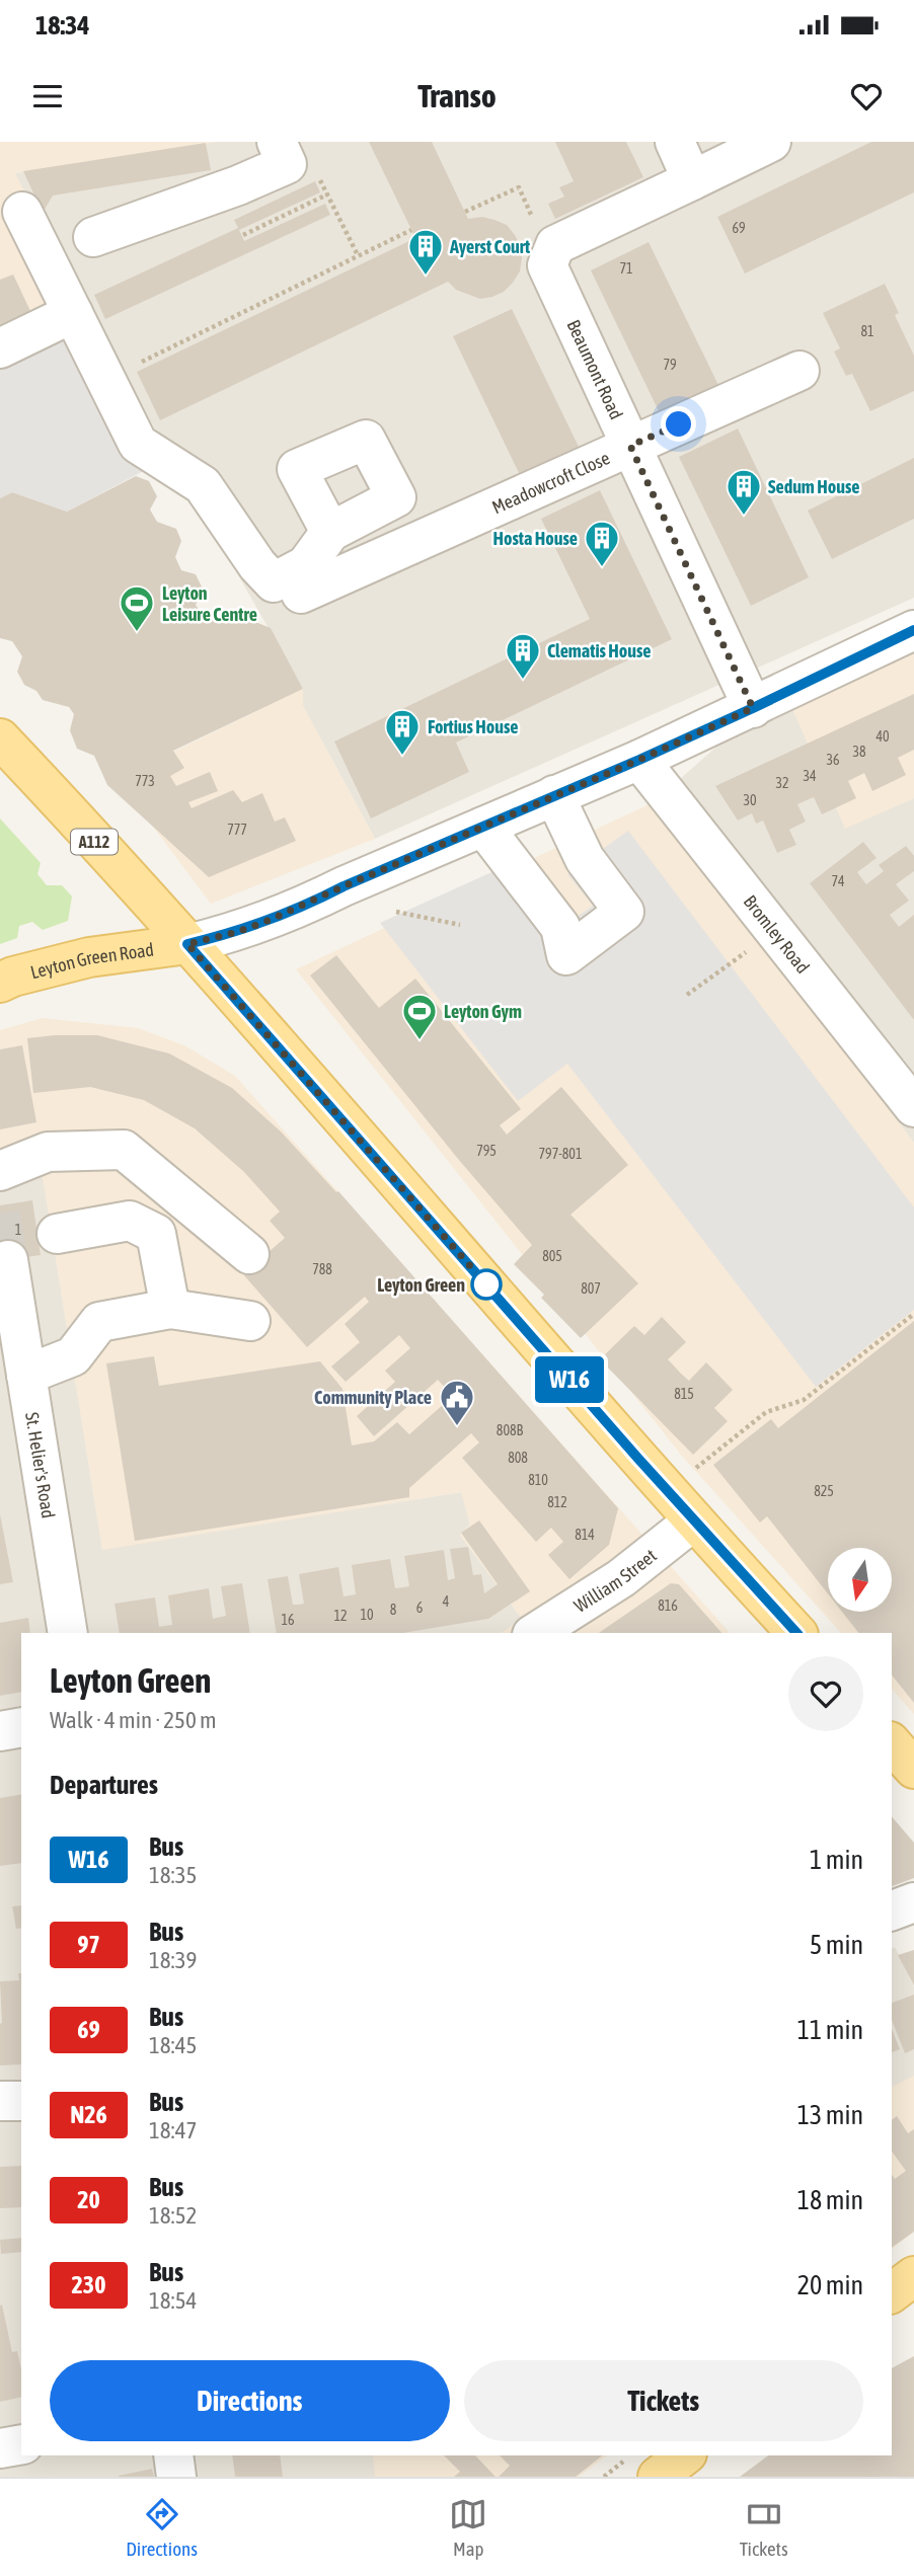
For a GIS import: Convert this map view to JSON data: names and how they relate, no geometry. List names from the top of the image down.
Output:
{
  "streets": {
    "main road": ["A112", "Leyton Green Road"],
    "street": [
      "Beaumont Road",
      "Meadowcroft Close",
      "Bromley Road",
      "St. Helier's Road",
      "William Street"
    ]
  },
  "crossings": [
    ["Beaumont Road", "Meadowcroft Close"],
    ["A112", "Leyton Green Road"],
    ["A112", "William Street"]
  ],
  "places": {
    "building": [
      "Ayerst Court",
      "Sedum House",
      "Hosta House",
      "Clematis House",
      "Fortius House"
    ],
    "sports": ["Leyton Leisure Centre", "Leyton Gym"],
    "other": ["Leyton Green"],
    "public building": ["Community Place"]
  },
  "lines": ["bus line W16"],
  "house_numbers": [
    "69",
    "71",
    "81",
    "79",
    "40",
    "38",
    "36",
    "34",
    "773",
    "32",
    "30",
    "777",
    "74",
    "795",
    "797-801",
    "1",
    "805",
    "788",
    "807",
    "815",
    "808B",
    "808",
    "810",
    "825",
    "812",
    "814",
    "4",
    "816",
    "6",
    "8",
    "10",
    "12",
    "16"
  ],
  "north": "bottom",
  "page": {
    "status": "18:34",
    "header": "Transo",
    "on_map": "W16",
    "heading": [
      ["Leyton Green", "Walk · 4 min · 250 m"],
      "Departures"
    ],
    "list": [
      {
        "mark": "W16",
        "name": "Bus",
        "note": "18:35",
        "value": "1 min"
      },
      {
        "mark": "97",
        "name": "Bus",
        "note": "18:39",
        "value": "5 min"
      },
      {
        "mark": "69",
        "name": "Bus",
        "note": "18:45",
        "value": "11 min"
      },
      {
        "mark": "N26",
        "name": "Bus",
        "note": "18:47",
        "value": "13 min"
      },
      {
        "mark": "20",
        "name": "Bus",
        "note": "18:52",
        "value": "18 min"
      },
      {
        "mark": "230",
        "name": "Bus",
        "note": "18:54",
        "value": "20 min"
      }
    ],
    "buttons": ["Directions", "Tickets"],
    "tabs": ["Directions", "Map", "Tickets"]
  }
}
